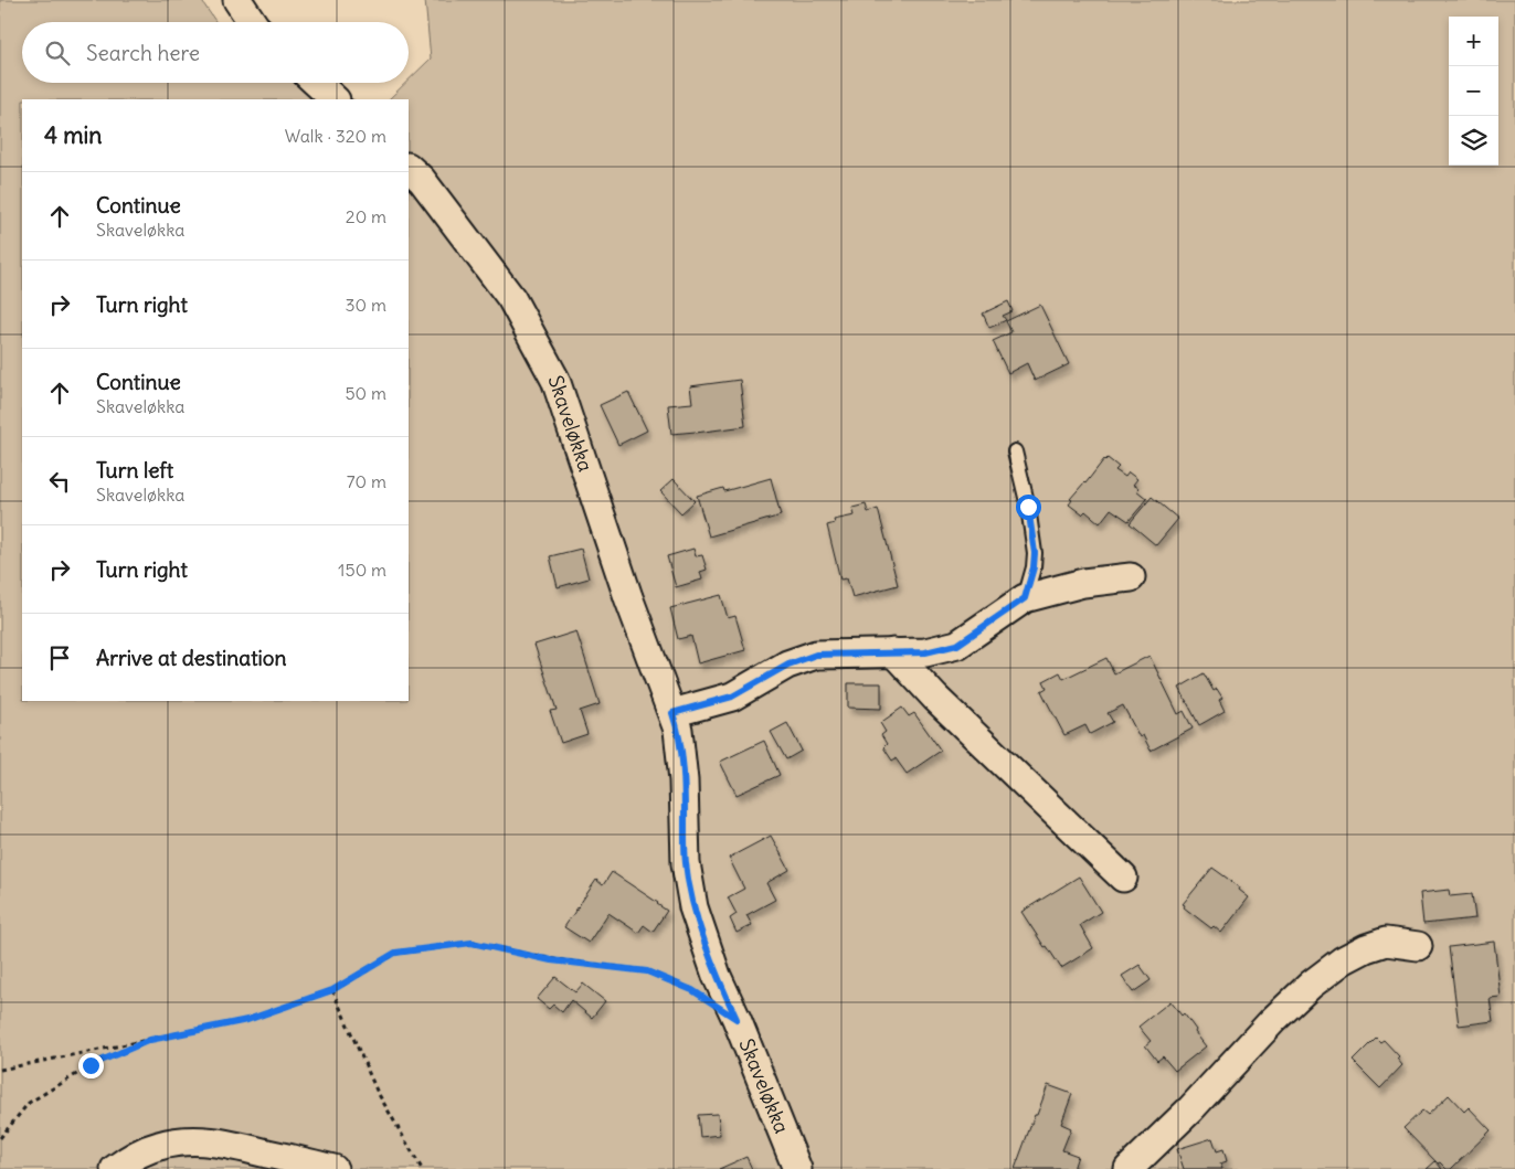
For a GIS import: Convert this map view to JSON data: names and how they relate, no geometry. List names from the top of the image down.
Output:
{
  "streets": {
    "street": ["Skaveløkka"]
  },
  "page": {
    "map_buttons": ["+", "−"],
    "search": "Search here",
    "heading": ["4 min", "Walk · 320 m"],
    "list": [
      ["Continue", "Skaveløkka", "20 m"],
      ["Turn right", "30 m"],
      ["Continue", "Skaveløkka", "50 m"],
      ["Turn left", "Skaveløkka", "70 m"],
      ["Turn right", "150 m"],
      "Arrive at destination"
    ]
  }
}
